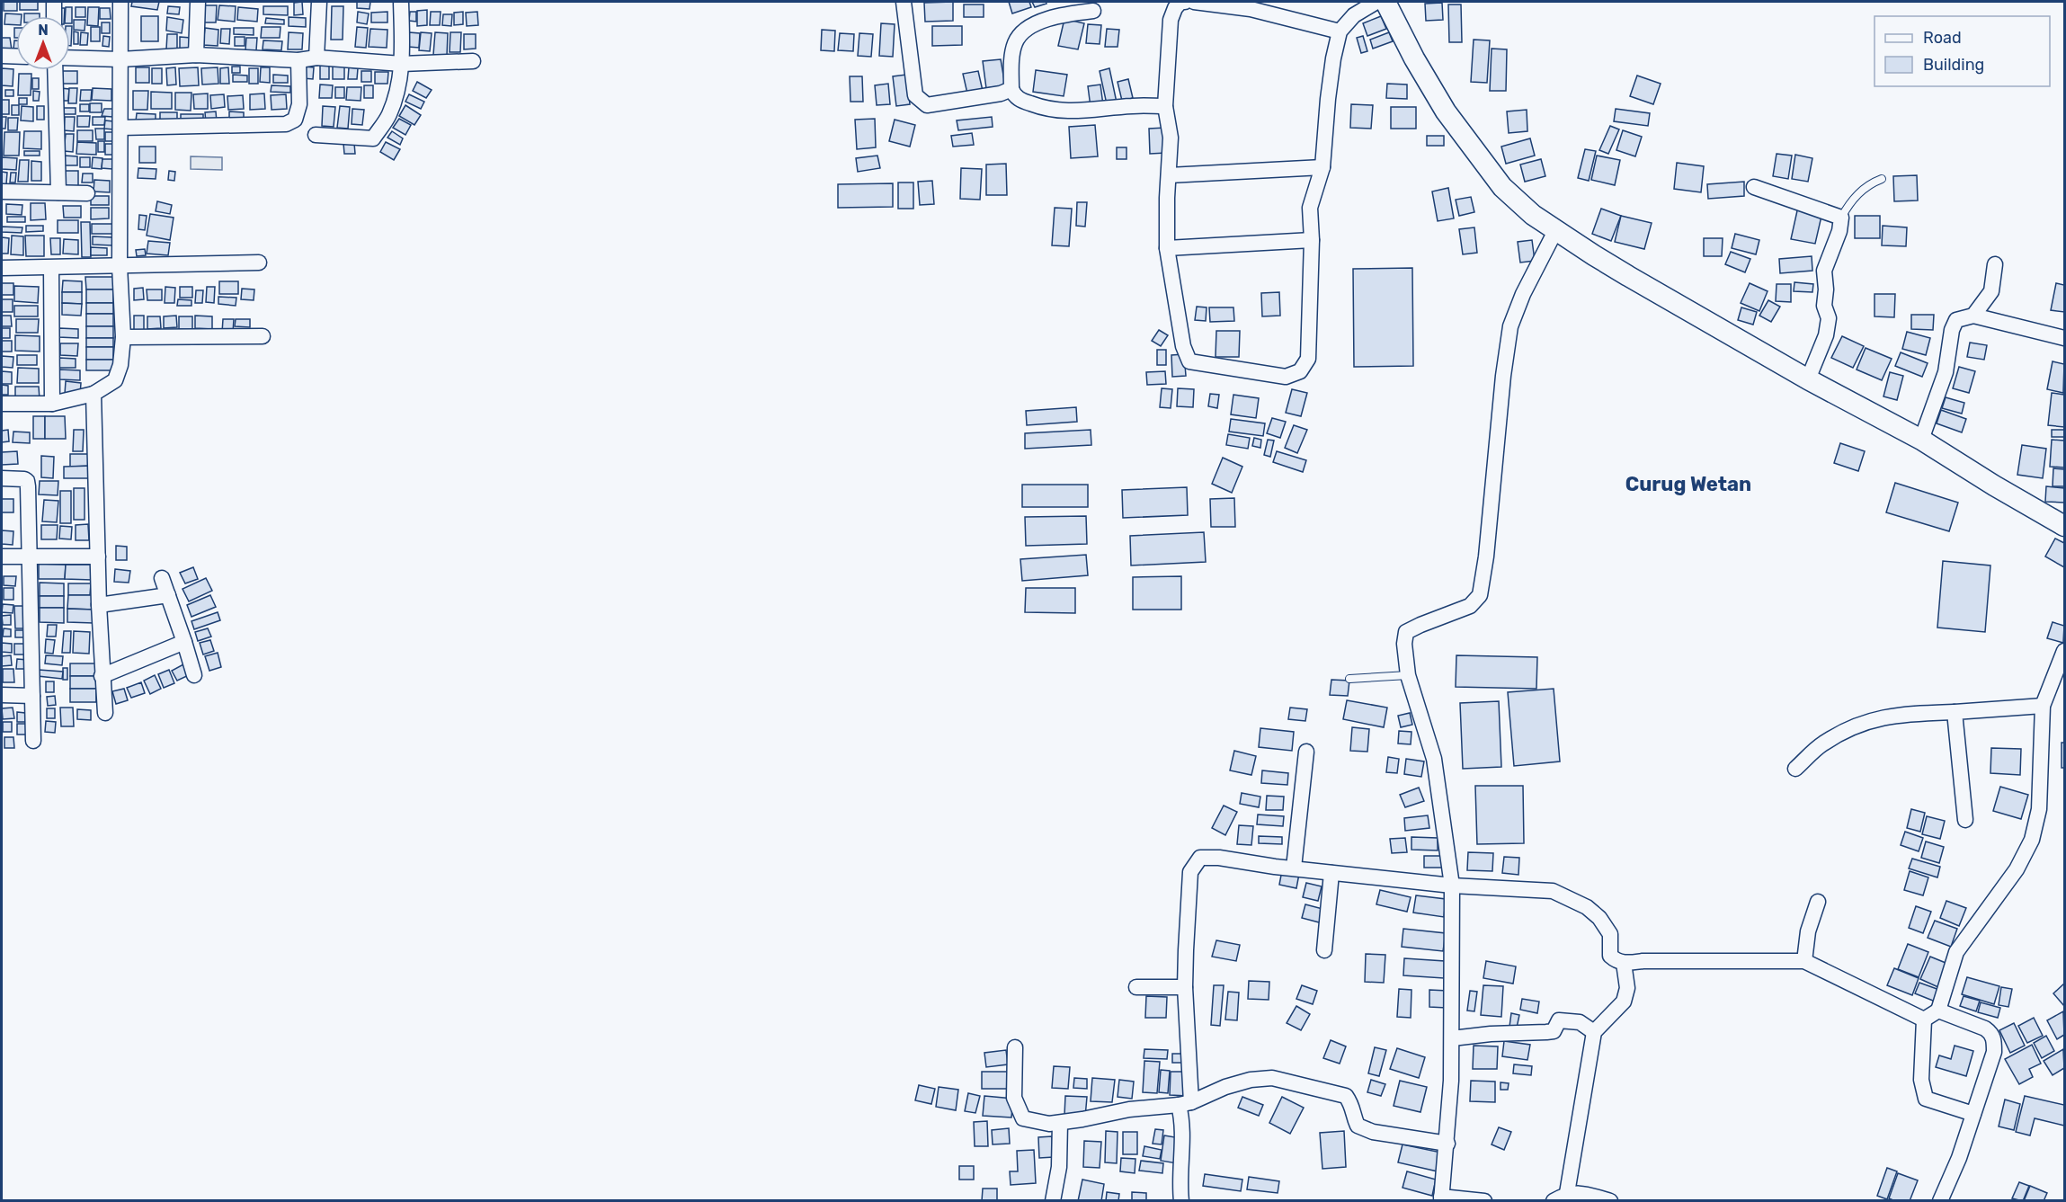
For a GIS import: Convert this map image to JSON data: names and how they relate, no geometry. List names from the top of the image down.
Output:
{
  "districts": ["Curug Wetan"],
  "legend": ["Road", "Building"],
  "north": "top"
}
